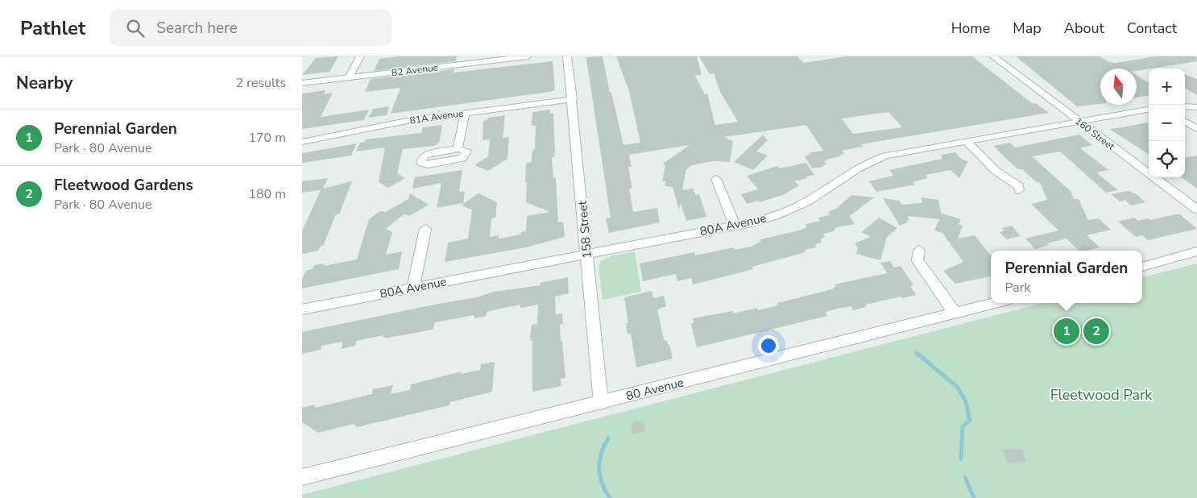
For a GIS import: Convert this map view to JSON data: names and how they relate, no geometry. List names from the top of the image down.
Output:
{
  "streets": {
    "street": [
      "82 Avenue",
      "81A Avenue",
      "160 Street",
      "80A Avenue",
      "158 Street",
      "80 Avenue"
    ]
  },
  "crossings": [
    ["81A Avenue", "158 Street"],
    ["160 Street", "80A Avenue"],
    ["80A Avenue", "158 Street"],
    ["158 Street", "80 Avenue"]
  ],
  "parks": ["Fleetwood Park"],
  "north": "top",
  "page": {
    "header": "Pathlet",
    "search": "Search here",
    "nav": [
      "Home",
      "Map",
      "About",
      "Contact"
    ],
    "heading": ["Nearby", "2 results"],
    "map_buttons": ["+", "−"],
    "list": [
      {
        "mark": "1",
        "name": "Perennial Garden",
        "note": "Park · 80 Avenue",
        "value": "170 m"
      },
      {
        "mark": "2",
        "name": "Fleetwood Gardens",
        "note": "Park · 80 Avenue",
        "value": "180 m"
      }
    ],
    "popup": ["Perennial Garden", "Park"],
    "pins": ["1", "2"]
  }
}
